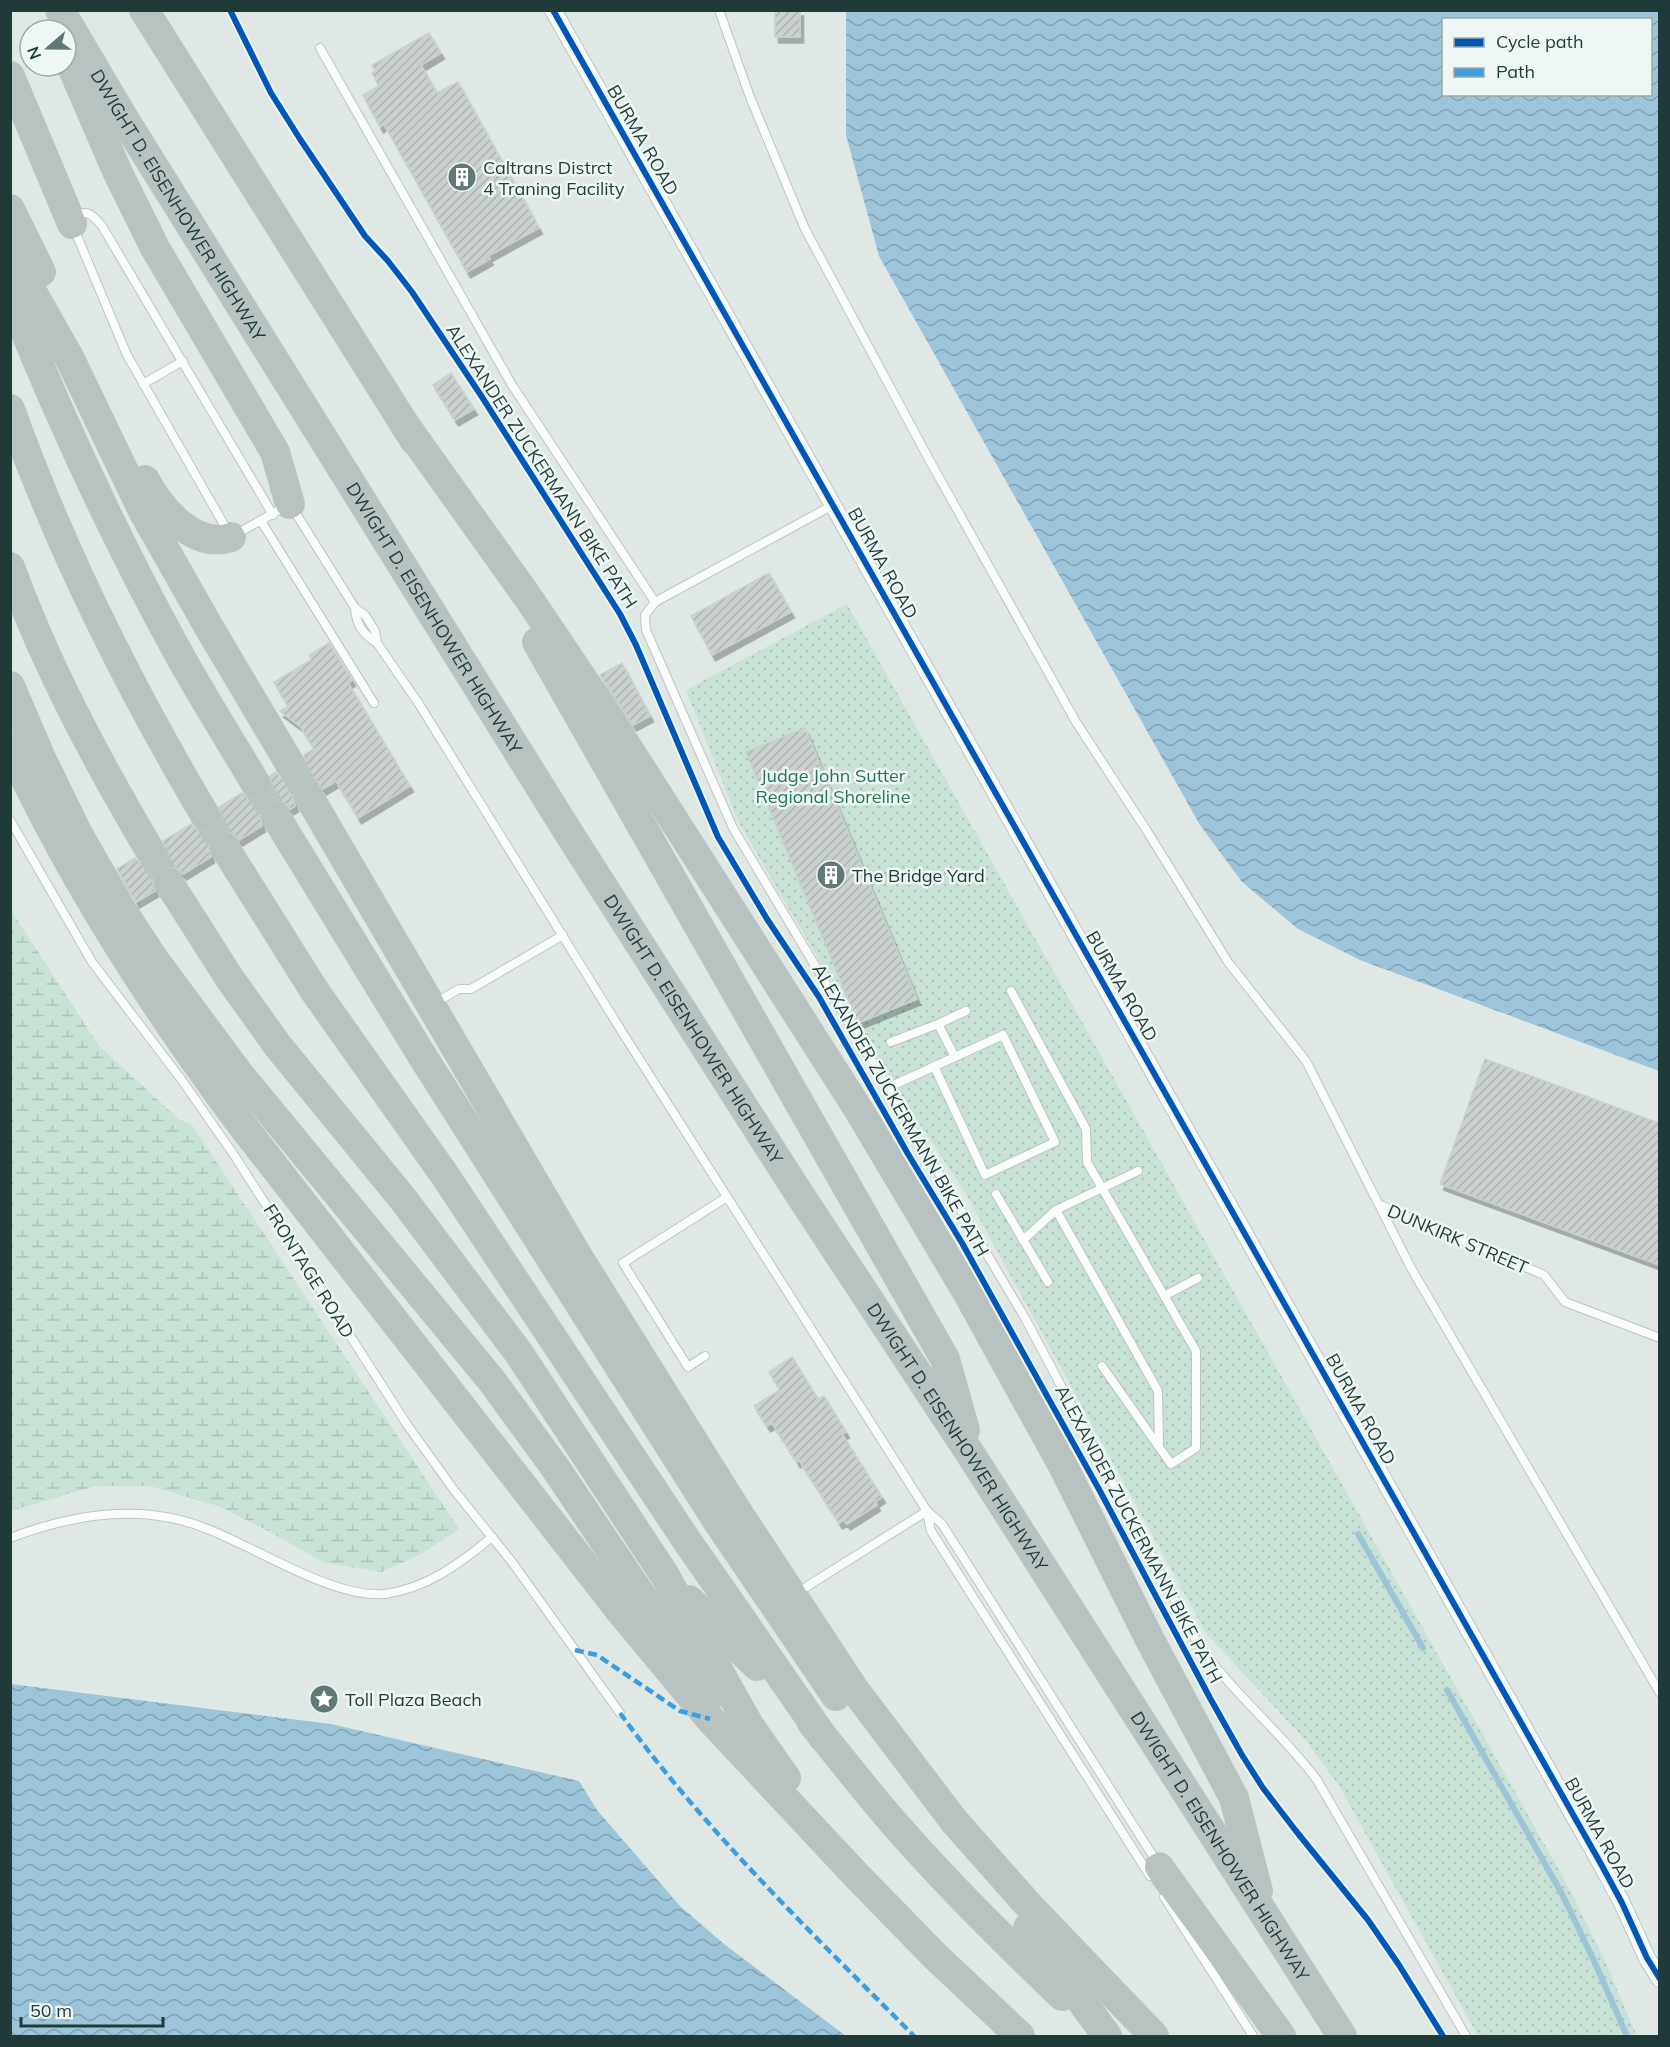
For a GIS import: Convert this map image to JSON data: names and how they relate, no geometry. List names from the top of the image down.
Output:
{
  "streets": {
    "highway": ["DWIGHT D. EISENHOWER HIGHWAY"],
    "street": ["BURMA ROAD"],
    "lane": ["DUNKIRK STREET", "FRONTAGE ROAD"],
    "cycle path": ["ALEXANDER ZUCKERMANN BIKE PATH"]
  },
  "parks": ["Judge John Sutter Regional Shoreline"],
  "places": {
    "building": ["Caltrans Distrct 4 Traning Facility", "The Bridge Yard"],
    "place": ["Toll Plaza Beach"]
  },
  "legend": ["Cycle path", "Path"],
  "scale_bar": "50 m",
  "north": "left"
}
